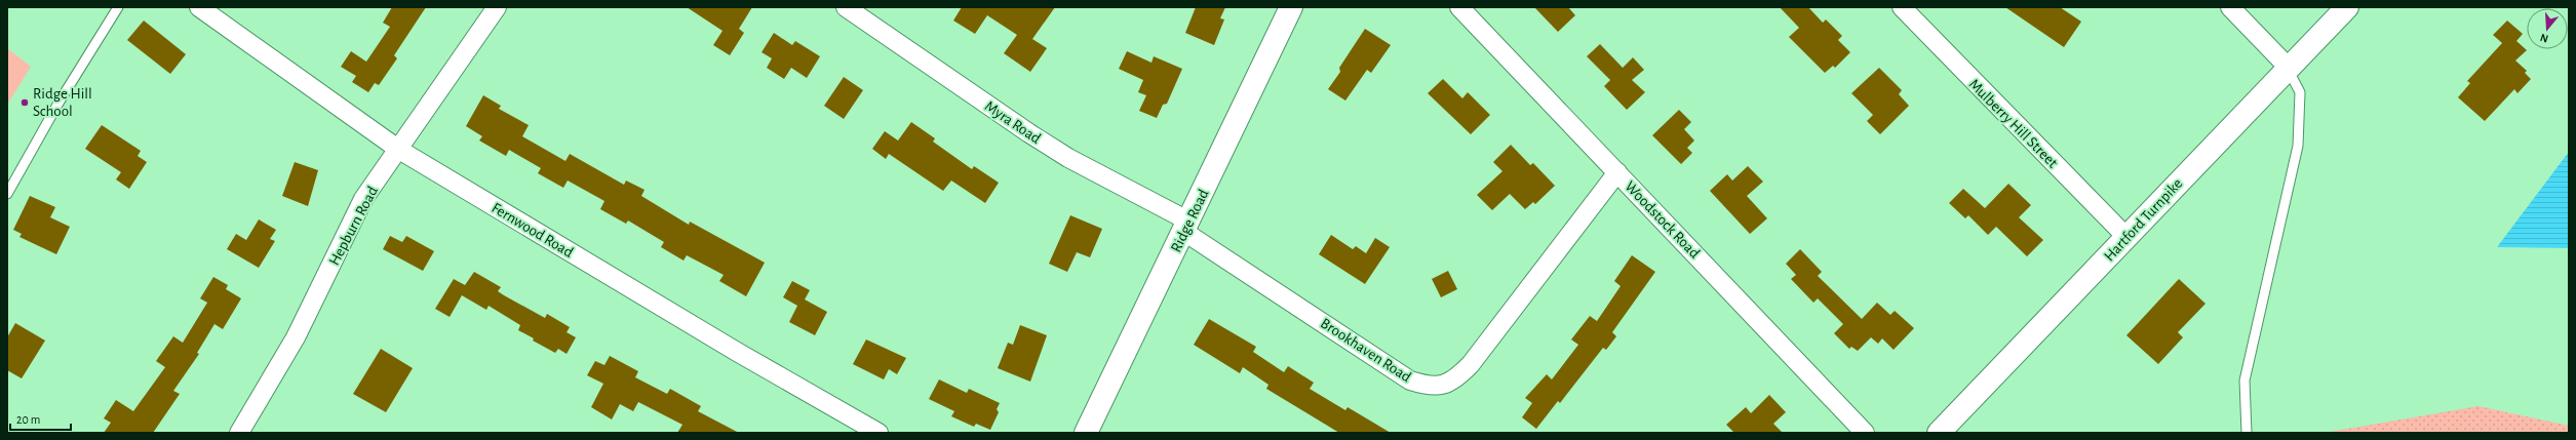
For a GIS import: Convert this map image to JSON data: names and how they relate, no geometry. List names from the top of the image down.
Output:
{
  "streets": {
    "main road": ["Hartford Turnpike", "Ridge Road"],
    "street": [
      "Myra Road",
      "Mulberry Hill Street",
      "Woodstock Road",
      "Hepburn Road",
      "Fernwood Road",
      "Brookhaven Road"
    ]
  },
  "crossings": [
    ["Myra Road", "Ridge Road"],
    ["Myra Road", "Brookhaven Road"],
    ["Mulberry Hill Street", "Hartford Turnpike"],
    ["Woodstock Road", "Brookhaven Road"],
    ["Ridge Road", "Brookhaven Road"],
    ["Hepburn Road", "Fernwood Road"]
  ],
  "places": ["Ridge Hill School"],
  "scale_bar": "20 m",
  "north": "bottom"
}
